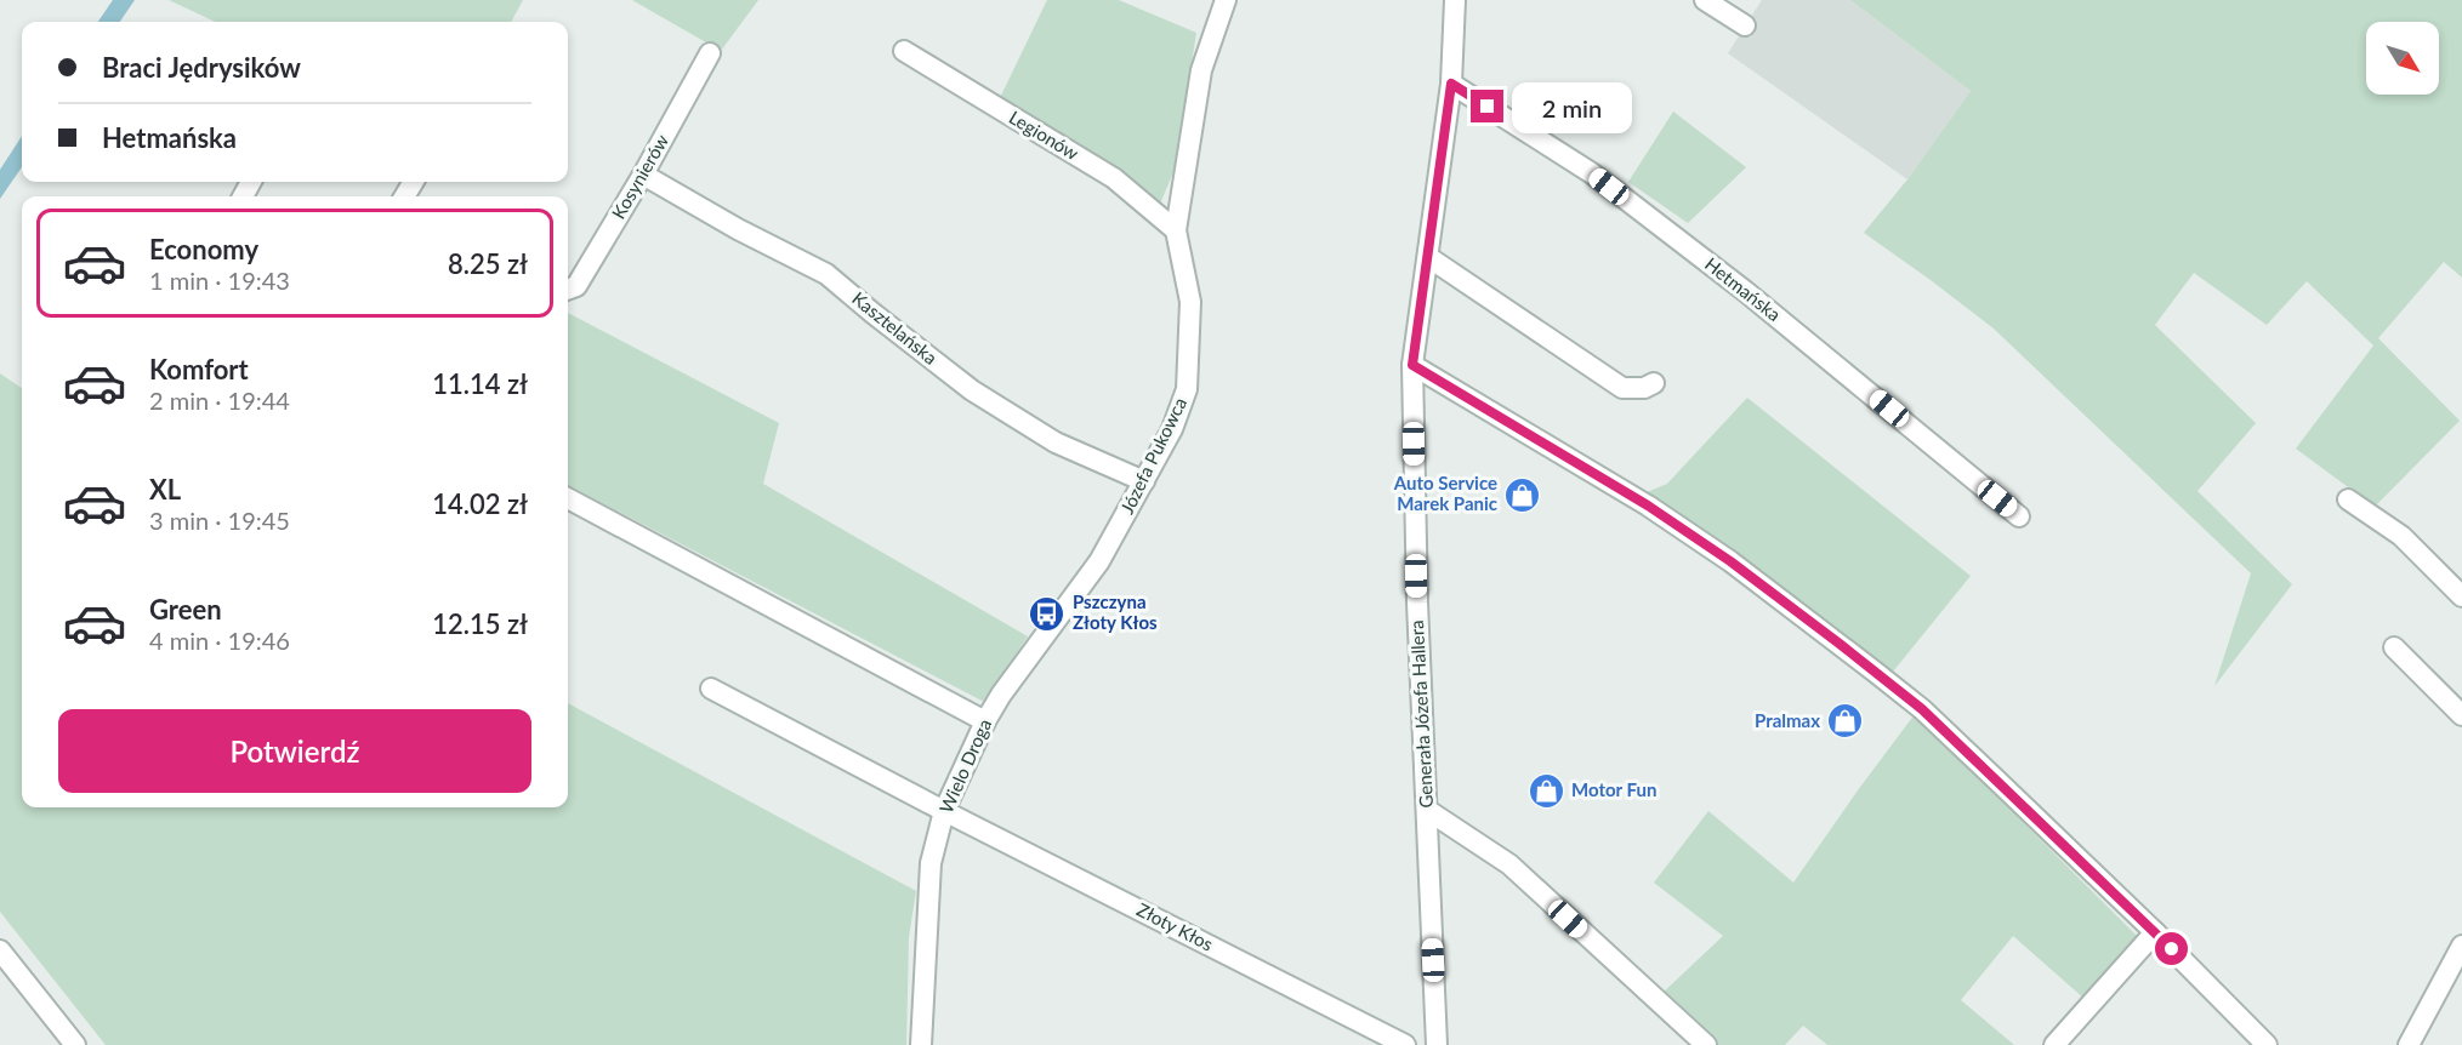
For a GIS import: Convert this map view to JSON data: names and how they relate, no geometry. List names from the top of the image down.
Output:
{
  "streets": {
    "street": [
      "Legionów",
      "Kosynierów",
      "Hetmańska",
      "Kasztelańska",
      "Józefa Pukowca",
      "Generała Józefa Hallera",
      "Wielo Droga",
      "Złoty Kłos"
    ]
  },
  "crossings": [
    ["Legionów", "Józefa Pukowca"],
    ["Kosynierów", "Kasztelańska"],
    ["Hetmańska", "Generała Józefa Hallera"],
    ["Kasztelańska", "Józefa Pukowca"],
    ["Józefa Pukowca", "Wielo Droga"],
    ["Wielo Droga", "Złoty Kłos"]
  ],
  "places": {
    "shop": ["Auto Service Marek Panic", "Pralmax", "Motor Fun"],
    "bus stop": ["Pszczyna Złoty Kłos"]
  },
  "north": "bottom right",
  "page": {
    "banner": ["Braci Jędrysików", "Hetmańska"],
    "bubble": "2 min",
    "list": [
      {
        "name": "Economy",
        "note": "1 min · 19:43",
        "value": "8.25 zł"
      },
      {
        "name": "Komfort",
        "note": "2 min · 19:44",
        "value": "11.14 zł"
      },
      {
        "name": "XL",
        "note": "3 min · 19:45",
        "value": "14.02 zł"
      },
      {
        "name": "Green",
        "note": "4 min · 19:46",
        "value": "12.15 zł"
      }
    ],
    "buttons": "Potwierdź"
  }
}
